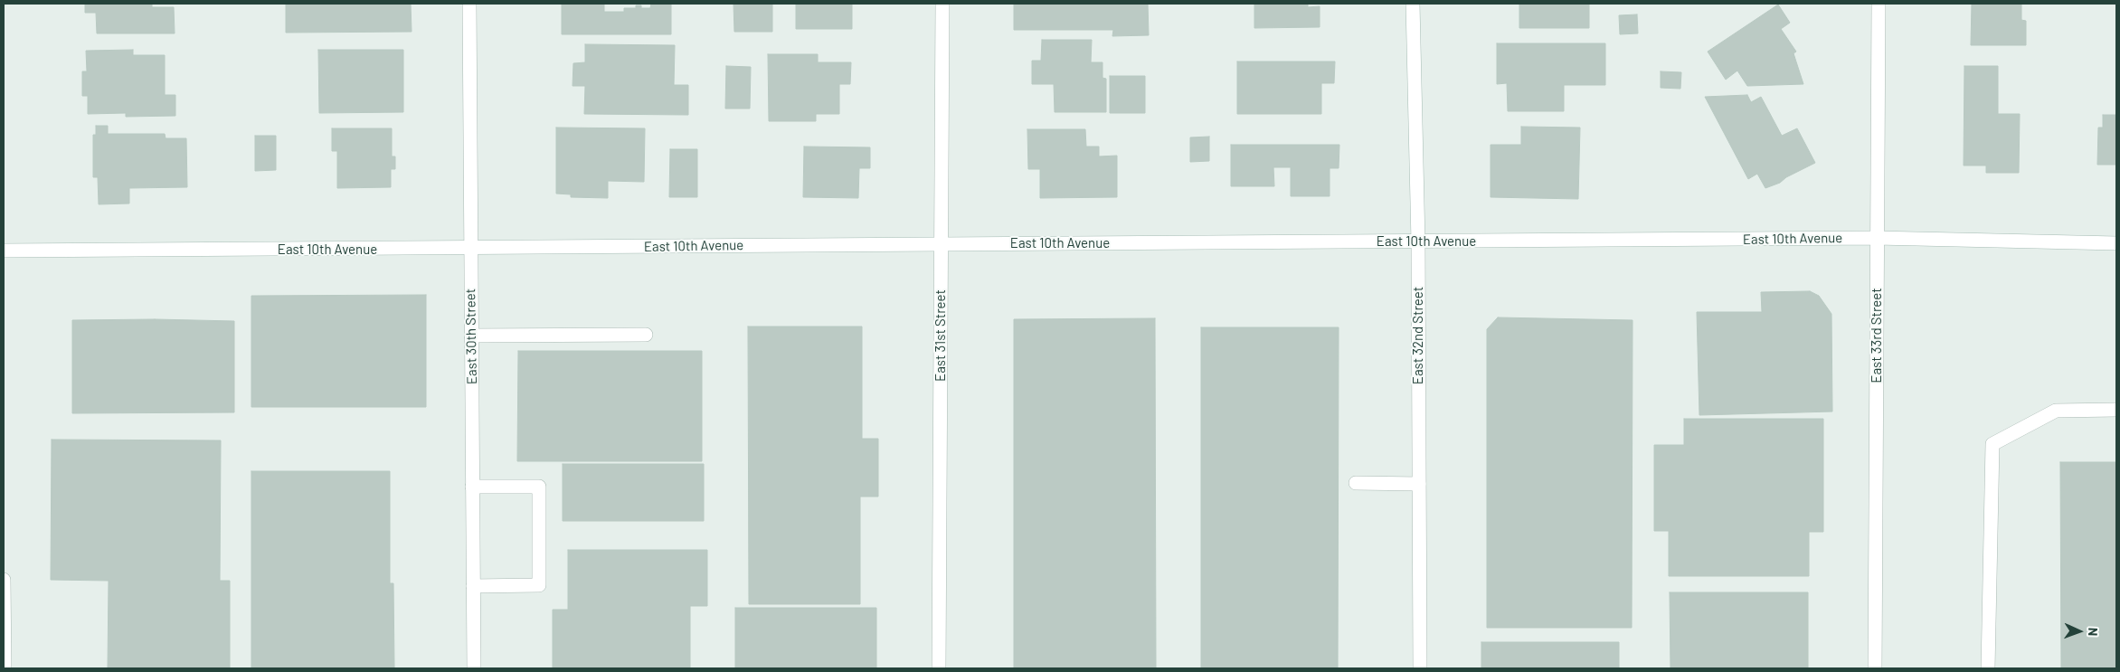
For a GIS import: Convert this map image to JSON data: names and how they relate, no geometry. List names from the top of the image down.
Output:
{
  "streets": {
    "street": [
      "East 10th Avenue",
      "East 31st Street",
      "East 32nd Street",
      "East 33rd Street",
      "East 30th Street"
    ]
  },
  "crossings": [
    ["East 10th Avenue", "East 31st Street"],
    ["East 10th Avenue", "East 32nd Street"],
    ["East 10th Avenue", "East 33rd Street"],
    ["East 10th Avenue", "East 30th Street"]
  ],
  "north": "right"
}
